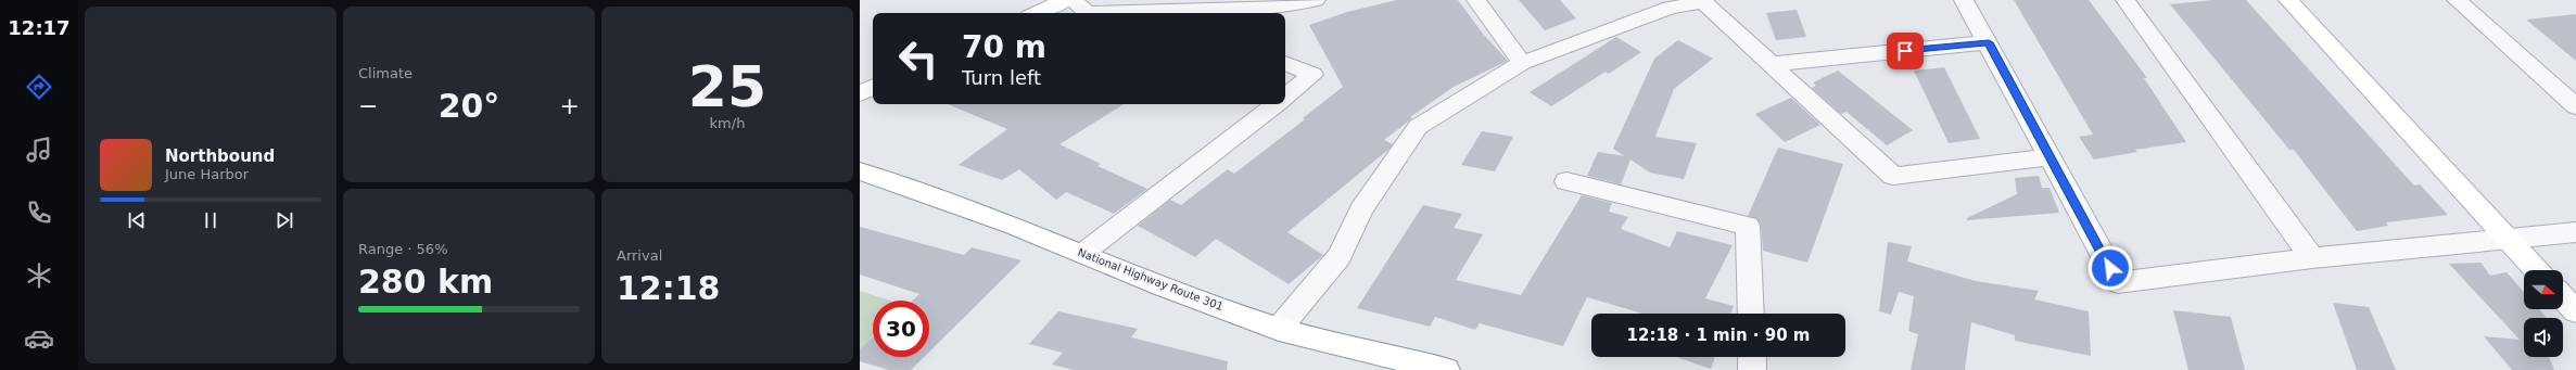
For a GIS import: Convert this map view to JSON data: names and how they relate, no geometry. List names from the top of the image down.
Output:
{
  "streets": {
    "main road": ["National Highway Route 301"]
  },
  "north": "right",
  "page": {
    "tabs": "12:17",
    "tile": [
      "Climate",
      ["25", "km/h"],
      ["Range · 56%", "280 km"],
      ["Arrival", "12:18"]
    ],
    "turn": ["70 m", "Turn left"],
    "heat": ["−", "20°", "+"],
    "song": ["Northbound", "June Harbor"],
    "limit": "30",
    "trip": "12:18 · 1 min · 90 m"
  }
}
